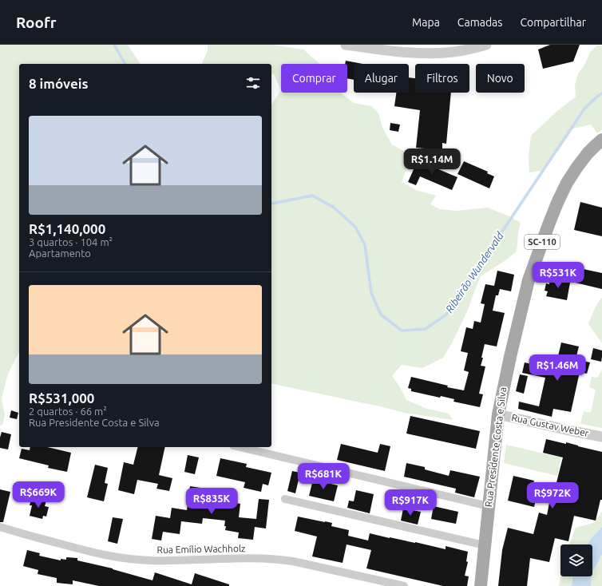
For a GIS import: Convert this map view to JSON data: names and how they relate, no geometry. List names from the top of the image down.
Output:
{
  "streets": {
    "main road": ["SC-110", "Rua Presidente Costa e Silva"],
    "street": ["Rua Gustav Weber", "Rua Emílio Wachholz"]
  },
  "crossings": [
    ["Rua Gustav Weber", "Rua Presidente Costa e Silva"]
  ],
  "water": ["Ribeirão Wundervald"],
  "page": {
    "header": "Roofr",
    "nav": ["Mapa", "Camadas", "Compartilhar"],
    "chip": [
      "Comprar",
      "Alugar",
      "Filtros",
      "Novo"
    ],
    "heading": "8 imóveis",
    "list": [
      {
        "name": "R$1,140,000",
        "note": "3 quartos · 104 m² · Apartamento"
      },
      {
        "name": "R$531,000",
        "note": "2 quartos · 66 m² · Rua Presidente Costa e Silva"
      }
    ],
    "price": [
      "R$1.14M",
      "R$531K",
      "R$1.46M",
      "R$681K",
      "R$669K",
      "R$972K",
      "R$835K",
      "R$917K"
    ]
  }
}
